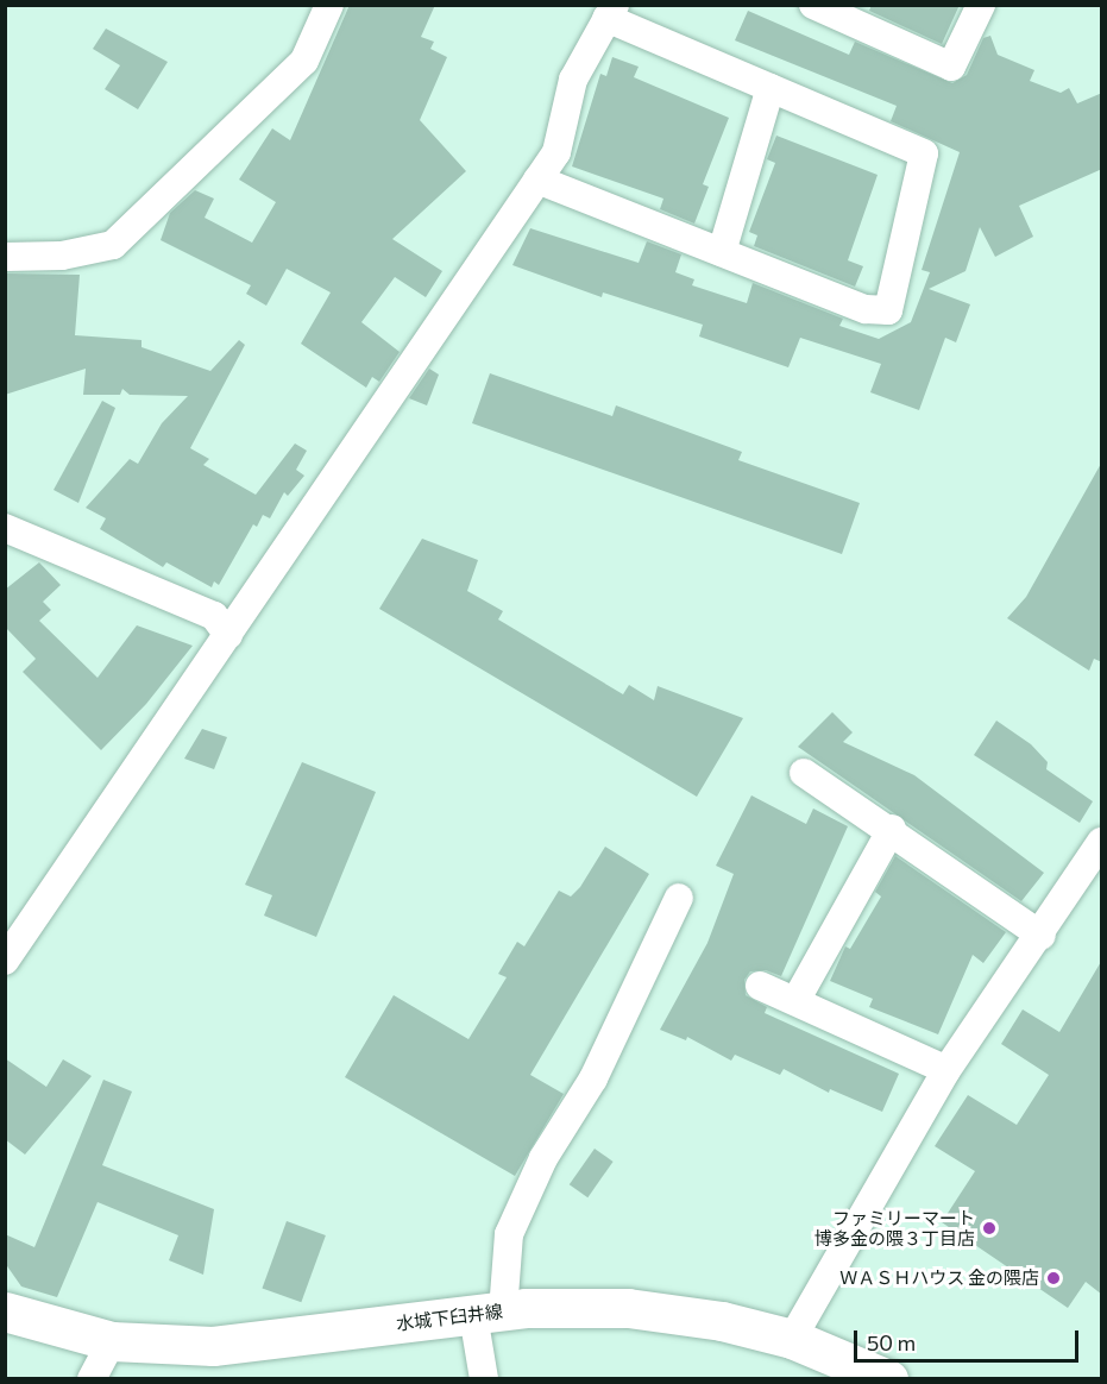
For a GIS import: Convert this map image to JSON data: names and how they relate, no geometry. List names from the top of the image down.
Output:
{
  "streets": {
    "main road": ["水城下臼井線"]
  },
  "places": ["ファミリーマート 博多金の隈３丁目店", "ＷＡＳＨハウス 金の隈店"],
  "scale_bar": "50 m"
}
